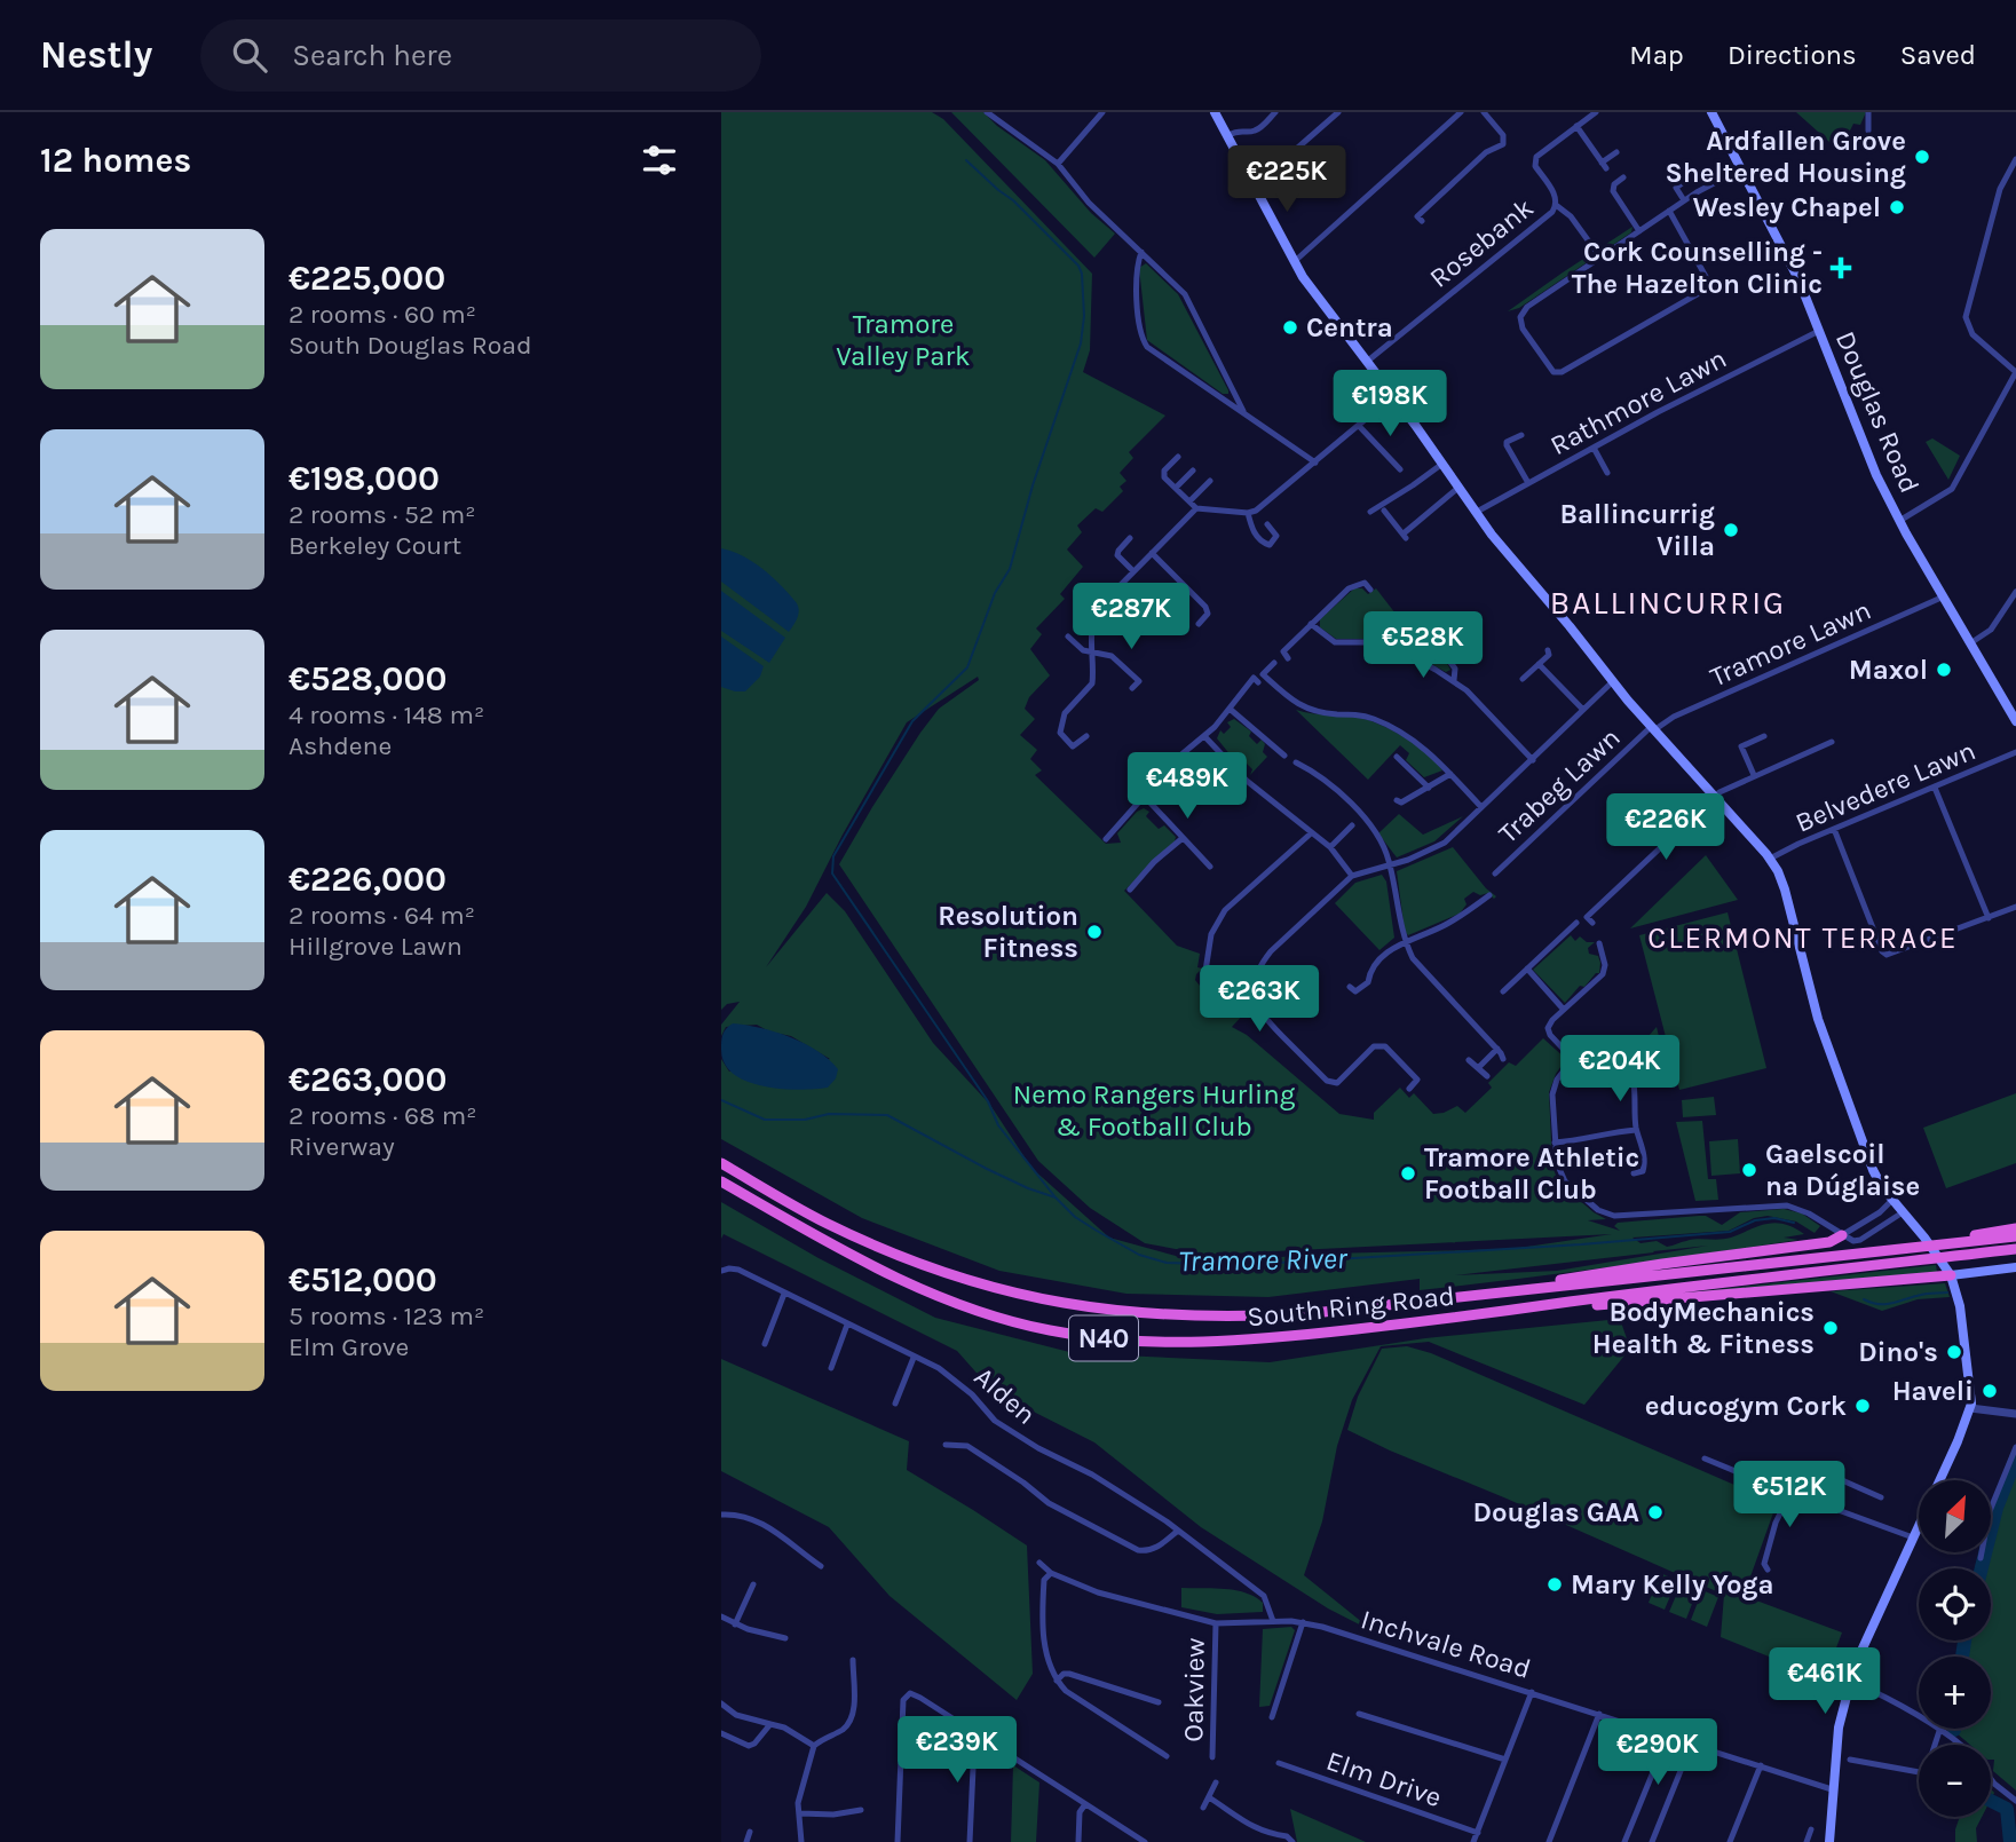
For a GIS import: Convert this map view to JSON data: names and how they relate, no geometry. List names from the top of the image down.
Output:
{
  "streets": {
    "highway": ["South Ring Road", "N40"],
    "main road": ["Douglas Road"],
    "street": [
      "Rosebank",
      "Rathmore Lawn",
      "Tramore Lawn",
      "Trabeg Lawn",
      "Belvedere Lawn",
      "Alden",
      "Inchvale Road",
      "Oakview",
      "Elm Drive"
    ]
  },
  "crossings": [
    ["Rathmore Lawn", "Douglas Road"],
    ["Douglas Road", "Tramore Lawn"],
    ["Tramore Lawn", "Trabeg Lawn"],
    ["Alden", "Inchvale Road"],
    ["Inchvale Road", "Oakview"]
  ],
  "districts": ["BALLINCURRIG", "CLERMONT TERRACE"],
  "water": ["Tramore River"],
  "parks": ["Tramore Valley Park", "Nemo Rangers Hurling & Football Club"],
  "places": {
    "other": [
      "Ardfallen Grove Sheltered Housing",
      "Wesley Chapel",
      "Centra",
      "Ballincurrig Villa",
      "Maxol",
      "Resolution Fitness",
      "Gaelscoil na Dúglaise",
      "Tramore Athletic Football Club",
      "BodyMechanics Health & Fitness",
      "Dino's",
      "Haveli",
      "educogym Cork",
      "Douglas GAA",
      "Mary Kelly Yoga"
    ],
    "health": ["Cork Counselling - The Hazelton Clinic"]
  },
  "north": "top right",
  "page": {
    "header": "Nestly",
    "search": "Search here",
    "nav": ["Map", "Directions", "Saved"],
    "heading": "12 homes",
    "price": [
      "€225K",
      "€198K",
      "€287K",
      "€528K",
      "€489K",
      "€226K",
      "€263K",
      "€204K",
      "€512K",
      "€461K",
      "€239K",
      "€290K"
    ],
    "list": [
      {
        "name": "€225,000",
        "note": "2 rooms · 60 m² · South Douglas Road"
      },
      {
        "name": "€198,000",
        "note": "2 rooms · 52 m² · Berkeley Court"
      },
      {
        "name": "€528,000",
        "note": "4 rooms · 148 m² · Ashdene"
      },
      {
        "name": "€226,000",
        "note": "2 rooms · 64 m² · Hillgrove Lawn"
      },
      {
        "name": "€263,000",
        "note": "2 rooms · 68 m² · Riverway"
      },
      {
        "name": "€512,000",
        "note": "5 rooms · 123 m² · Elm Grove"
      }
    ],
    "map_buttons": ["+", "−"]
  }
}
